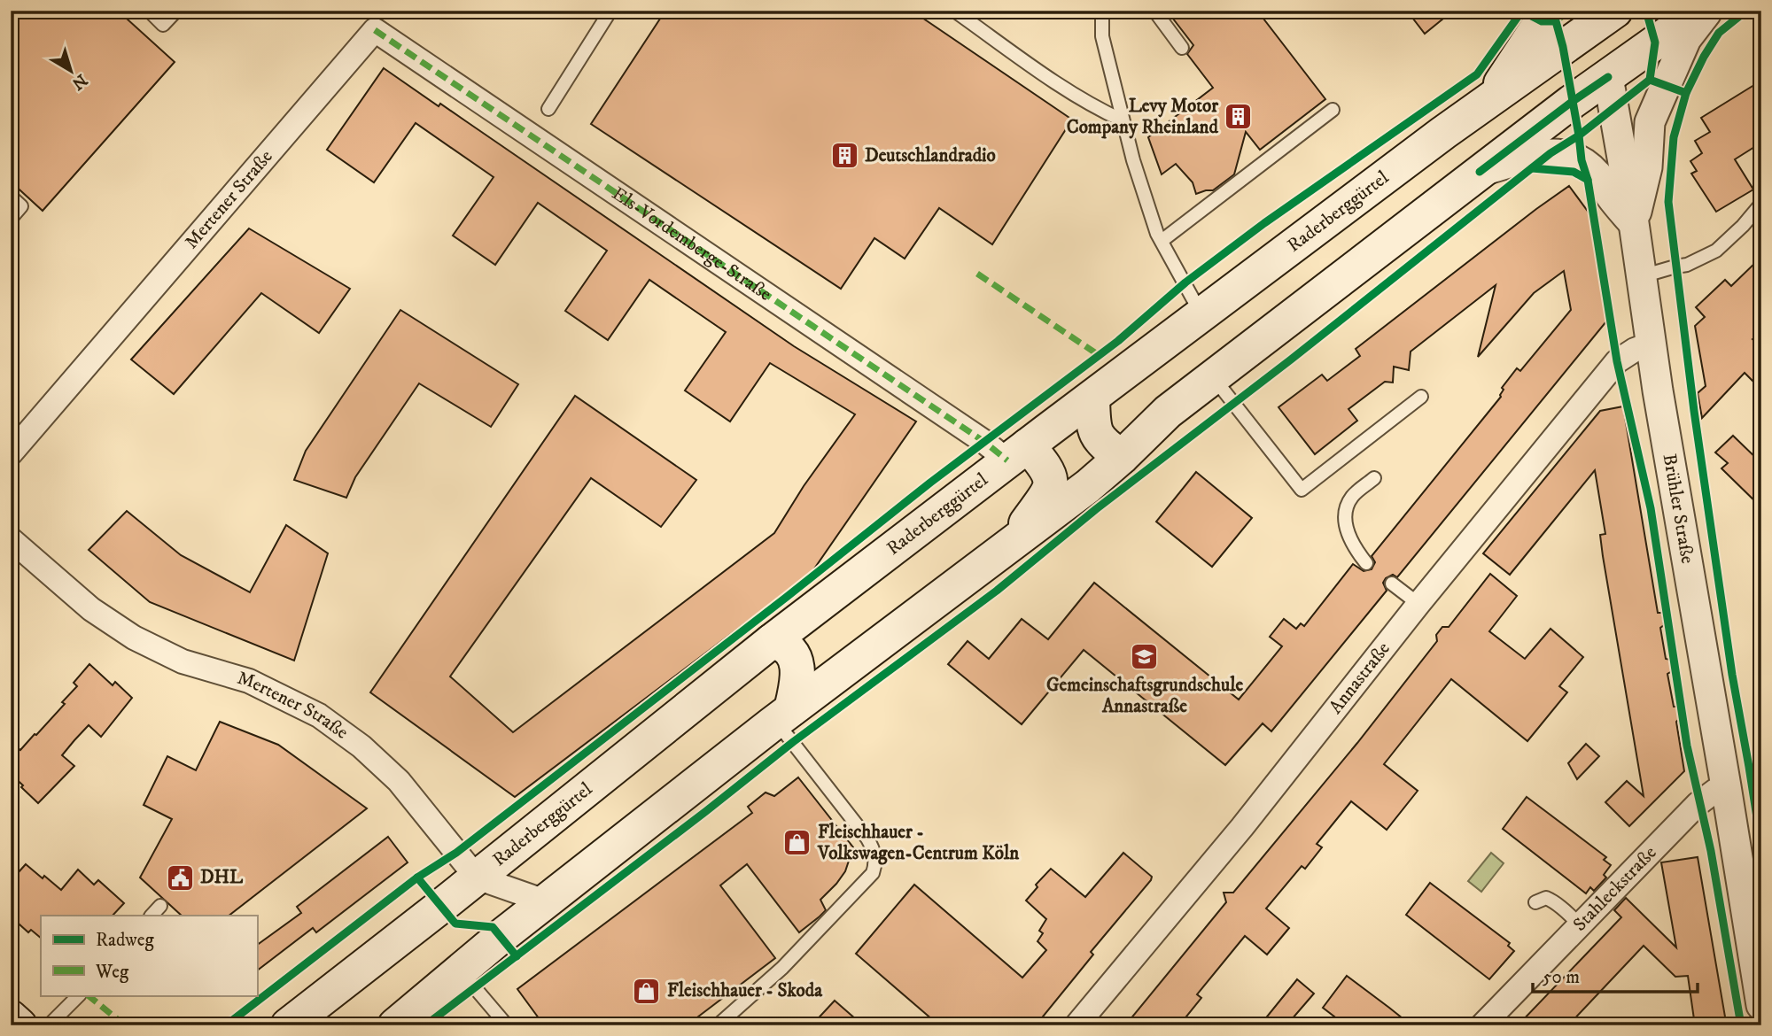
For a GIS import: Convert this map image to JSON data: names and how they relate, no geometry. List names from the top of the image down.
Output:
{
  "streets": {
    "main road": ["Raderberggürtel", "Brühler Straße"],
    "street": [
      "Mertener Straße",
      "Els-Vordemberge-Straße",
      "Annastraße",
      "Stahleckstraße"
    ]
  },
  "crossings": [
    ["Mertener Straße", "Raderberggürtel"],
    ["Mertener Straße", "Els-Vordemberge-Straße"],
    ["Raderberggürtel", "Els-Vordemberge-Straße"],
    ["Raderberggürtel", "Brühler Straße"],
    ["Brühler Straße", "Annastraße"],
    ["Brühler Straße", "Stahleckstraße"]
  ],
  "places": {
    "building": ["Levy Motor Company Rheinland", "Deutschlandradio"],
    "school or university": ["Gemeinschaftsgrundschule Annastraße"],
    "shop": ["Fleischhauer - Volkswagen-Centrum Köln", "Fleischhauer - Skoda"],
    "public building": ["DHL"]
  },
  "legend": ["Radweg", "Weg"],
  "scale_bar": "50 m",
  "north": "bottom right"
}
